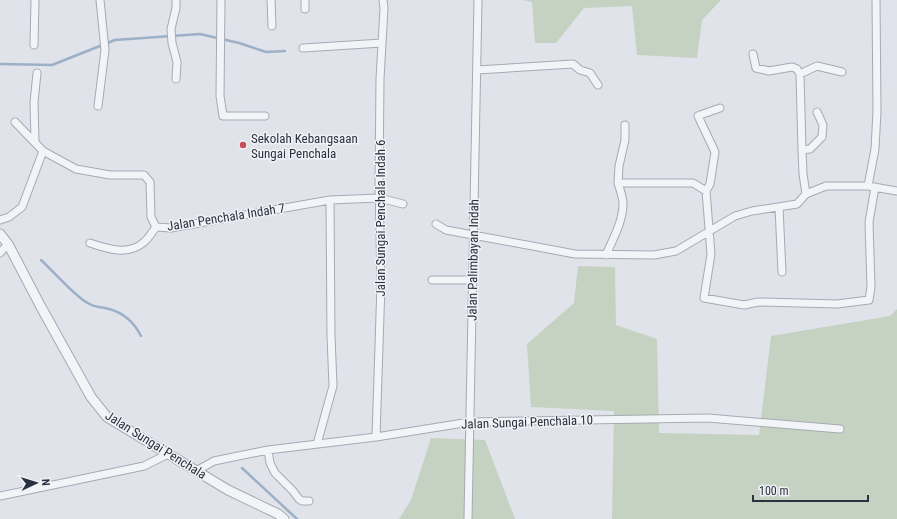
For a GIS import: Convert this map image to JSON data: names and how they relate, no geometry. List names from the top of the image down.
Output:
{
  "streets": {
    "street": [
      "Jalan Penchala Indah 7",
      "Jalan Sungai Penchala Indah 6",
      "Jalan Palimbayan Indah",
      "Jalan Sungai Penchala 10",
      "Jalan Sungai Penchala"
    ]
  },
  "crossings": [
    ["Jalan Penchala Indah 7", "Jalan Sungai Penchala Indah 6"],
    ["Jalan Sungai Penchala Indah 6", "Jalan Sungai Penchala 10"],
    ["Jalan Palimbayan Indah", "Jalan Sungai Penchala 10"],
    ["Jalan Sungai Penchala 10", "Jalan Sungai Penchala"]
  ],
  "places": ["Sekolah Kebangsaan Sungai Penchala"],
  "scale_bar": "100 m",
  "north": "right"
}
